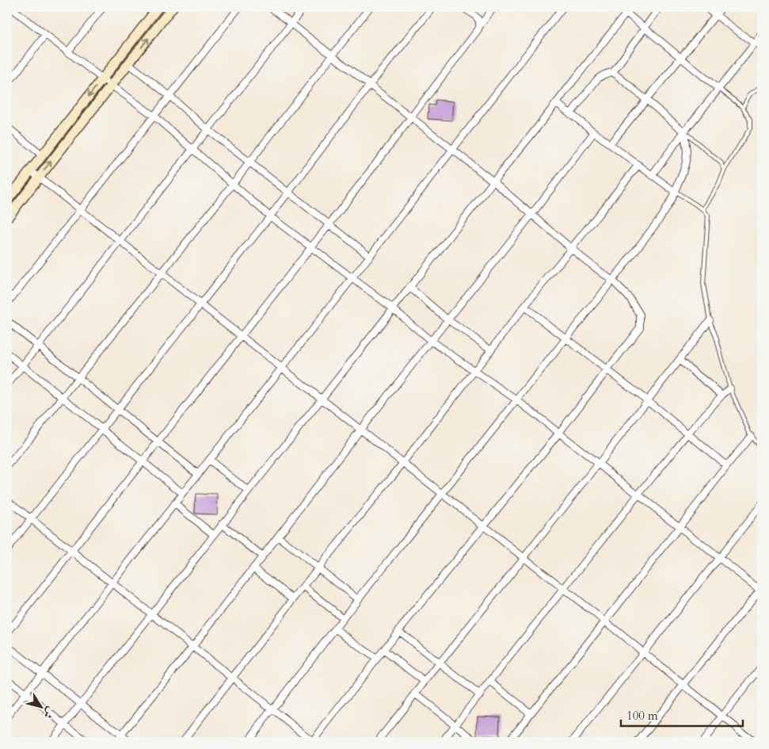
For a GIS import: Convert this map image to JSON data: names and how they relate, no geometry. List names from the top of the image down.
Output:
{
  "scale_bar": "100 m",
  "north": "bottom right"
}
